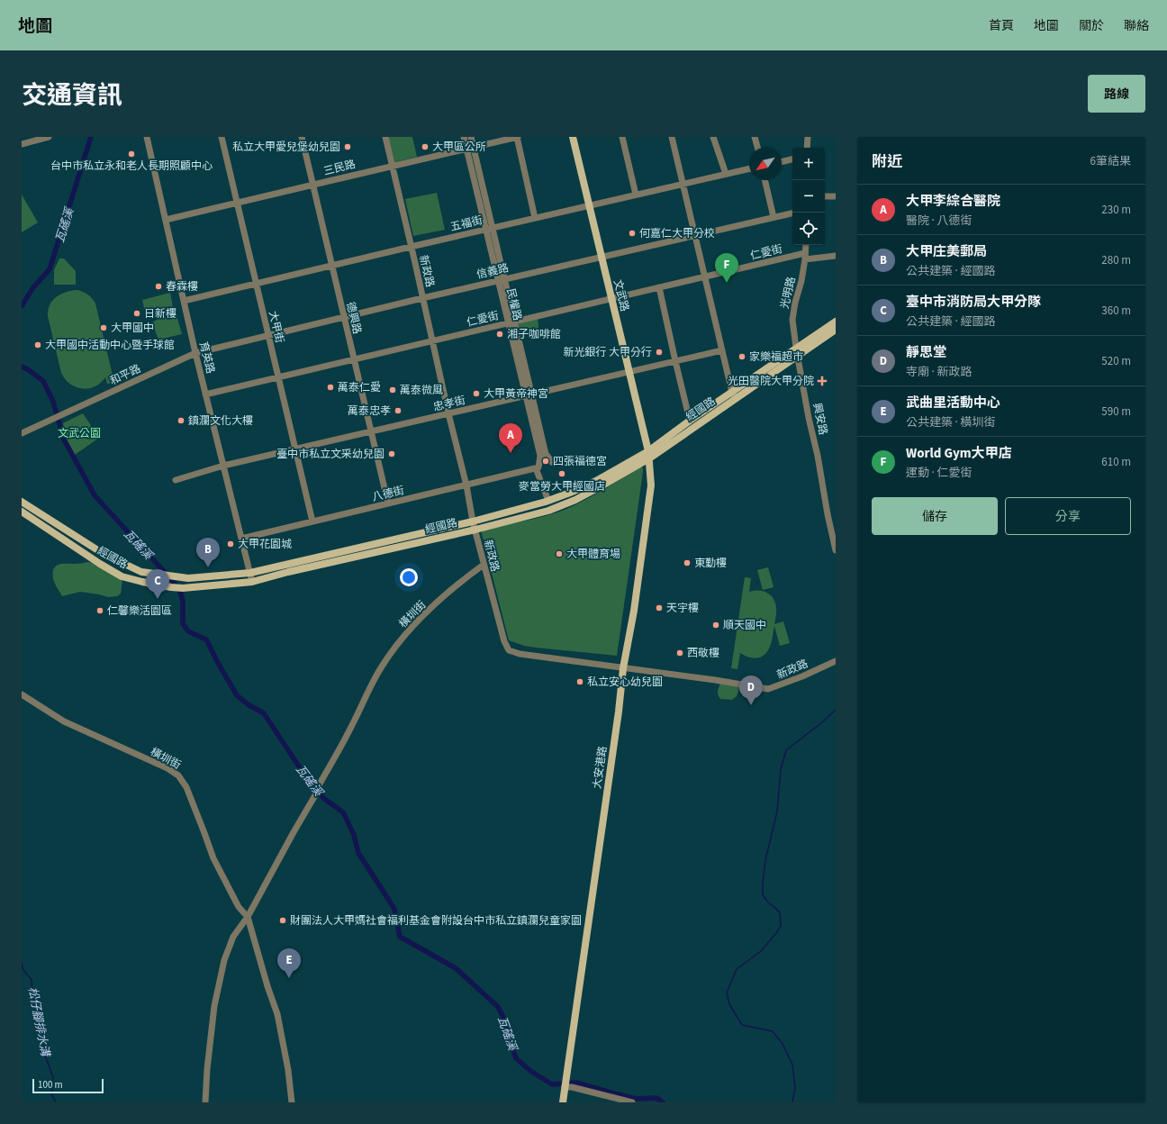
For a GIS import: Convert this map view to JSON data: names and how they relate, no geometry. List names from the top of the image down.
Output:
{
  "streets": {
    "main road": ["文武路", "經國路", "大安港路"],
    "street": [
      "三民路",
      "五福街",
      "仁愛街",
      "新政路",
      "信義路",
      "光明路",
      "民權路",
      "德興路",
      "大甲街",
      "育英路",
      "和平路",
      "忠孝街",
      "興安路",
      "八德街",
      "橫圳街"
    ]
  },
  "crossings": [
    ["三民路", "新政路"],
    ["三民路", "民權路"],
    ["三民路", "德興路"],
    ["三民路", "大甲街"],
    ["三民路", "育英路"],
    ["五福街", "新政路"],
    ["五福街", "文武路"],
    ["五福街", "民權路"],
    ["五福街", "德興路"],
    ["五福街", "大甲街"],
    ["五福街", "育英路"],
    ["仁愛街", "新政路"],
    ["仁愛街", "光明路"],
    ["仁愛街", "文武路"],
    ["仁愛街", "民權路"],
    ["仁愛街", "德興路"],
    ["仁愛街", "大甲街"],
    ["仁愛街", "育英路"],
    ["新政路", "信義路"],
    ["新政路", "忠孝街"],
    ["新政路", "經國路"],
    ["新政路", "八德街"],
    ["新政路", "橫圳街"],
    ["新政路", "大安港路"],
    ["信義路", "文武路"],
    ["信義路", "民權路"],
    ["信義路", "德興路"],
    ["信義路", "大甲街"],
    ["信義路", "育英路"],
    ["信義路", "和平路"],
    ["光明路", "經國路"],
    ["光明路", "興安路"],
    ["文武路", "忠孝街"],
    ["文武路", "經國路"],
    ["文武路", "大安港路"],
    ["民權路", "忠孝街"],
    ["德興路", "忠孝街"],
    ["德興路", "八德街"],
    ["大甲街", "忠孝街"],
    ["大甲街", "八德街"],
    ["育英路", "和平路"],
    ["育英路", "忠孝街"],
    ["育英路", "經國路"],
    ["育英路", "八德街"],
    ["經國路", "興安路"],
    ["經國路", "大安港路"]
  ],
  "water": ["瓦磘溪", "松仔腳排水溝"],
  "parks": ["文武公園"],
  "places": {
    "other": [
      "私立大甲愛兒堡幼兒園",
      "大甲區公所",
      "台中市私立永和老人長期照顧中心",
      "何嘉仁大甲分校",
      "春霖樓",
      "日新樓",
      "大甲國中",
      "湘子咖啡館",
      "大甲國中活動中心暨手球館",
      "新光銀行 大甲分行",
      "家樂福超市",
      "萬泰仁愛",
      "萬泰微風",
      "大甲黃帝神宮",
      "萬泰忠孝",
      "鎮瀾文化大樓",
      "臺中市私立文采幼兒園",
      "四張福德宮",
      "麥當勞大甲經國店",
      "大甲花園城",
      "大甲體育場",
      "東勤樓",
      "天宇樓",
      "仁馨樂活園區",
      "順天國中",
      "西敬樓",
      "私立安心幼兒園",
      "財團法人大甲媽社會福利基金會附設台中市私立鎮瀾兒童家園"
    ],
    "health": ["光田醫院大甲分院"]
  },
  "scale_bar": "100 m",
  "north": "bottom left",
  "page": {
    "header": "地圖",
    "nav": [
      "首頁",
      "地圖",
      "關於",
      "聯絡"
    ],
    "title": "交通資訊",
    "buttons": [
      "路線",
      ["儲存", "分享"]
    ],
    "heading": ["附近", "6筆結果"],
    "map_buttons": ["+", "−"],
    "list": [
      {
        "mark": "A",
        "name": "大甲李綜合醫院",
        "note": "醫院 · 八德街",
        "value": "230 m"
      },
      {
        "mark": "B",
        "name": "大甲庄美郵局",
        "note": "公共建築 · 經國路",
        "value": "280 m"
      },
      {
        "mark": "C",
        "name": "臺中市消防局大甲分隊",
        "note": "公共建築 · 經國路",
        "value": "360 m"
      },
      {
        "mark": "D",
        "name": "靜思堂",
        "note": "寺廟 · 新政路",
        "value": "520 m"
      },
      {
        "mark": "E",
        "name": "武曲里活動中心",
        "note": "公共建築 · 橫圳街",
        "value": "590 m"
      },
      {
        "mark": "F",
        "name": "World Gym大甲店",
        "note": "運動 · 仁愛街",
        "value": "610 m"
      }
    ],
    "pins": [
      "F",
      "A",
      "B",
      "C",
      "D",
      "E"
    ],
    "scale": "100 m"
  }
}
